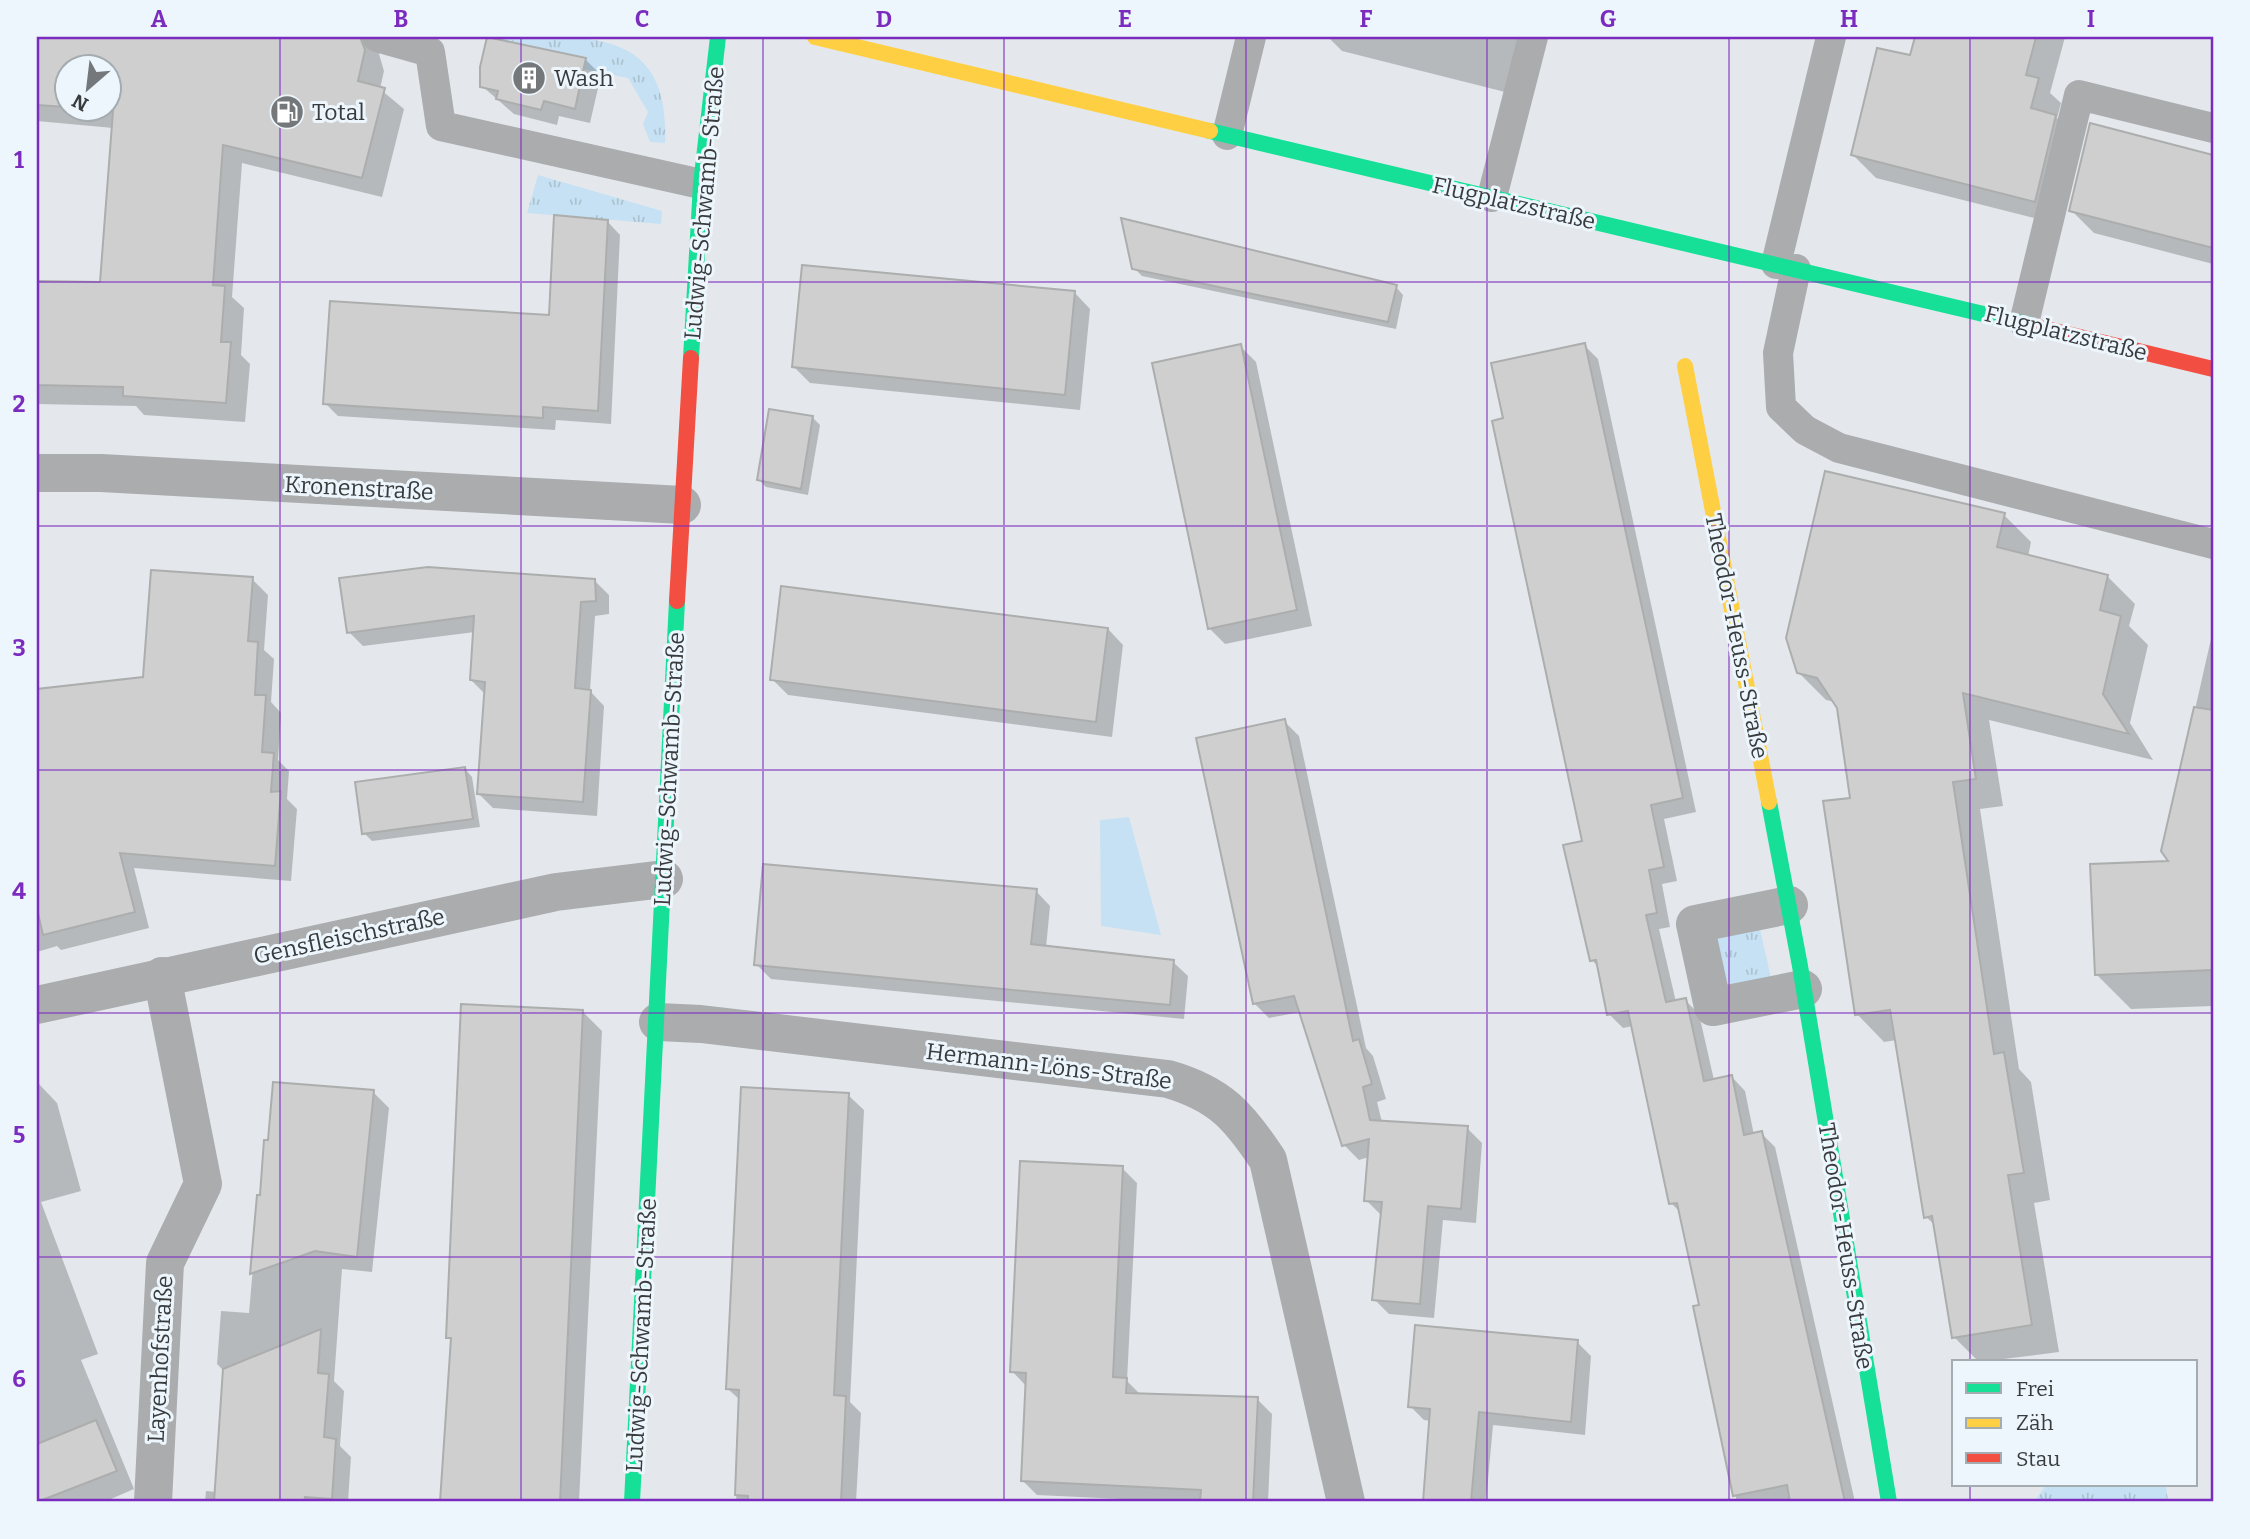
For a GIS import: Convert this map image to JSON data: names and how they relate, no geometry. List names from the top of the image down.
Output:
{
  "streets": {
    "street": [
      "Ludwig-Schwamb-Straße",
      "Flugplatzstraße",
      "Kronenstraße",
      "Theodor-Heuss-Straße",
      "Gensfleischstraße",
      "Hermann-Löns-Straße",
      "Layenhofstraße"
    ]
  },
  "crossings": [
    ["Ludwig-Schwamb-Straße", "Kronenstraße"],
    ["Ludwig-Schwamb-Straße", "Gensfleischstraße"],
    ["Ludwig-Schwamb-Straße", "Hermann-Löns-Straße"],
    ["Gensfleischstraße", "Layenhofstraße"]
  ],
  "places": {
    "building": ["Wash"],
    "fuel station": ["Total"]
  },
  "legend": ["Frei", "Zäh", "Stau"],
  "north": "bottom left",
  "grid": {
    "columns": [
      "A",
      "B",
      "C",
      "D",
      "E",
      "F",
      "G",
      "H",
      "I"
    ],
    "rows": [
      "1",
      "2",
      "3",
      "4",
      "5",
      "6"
    ]
  }
}
